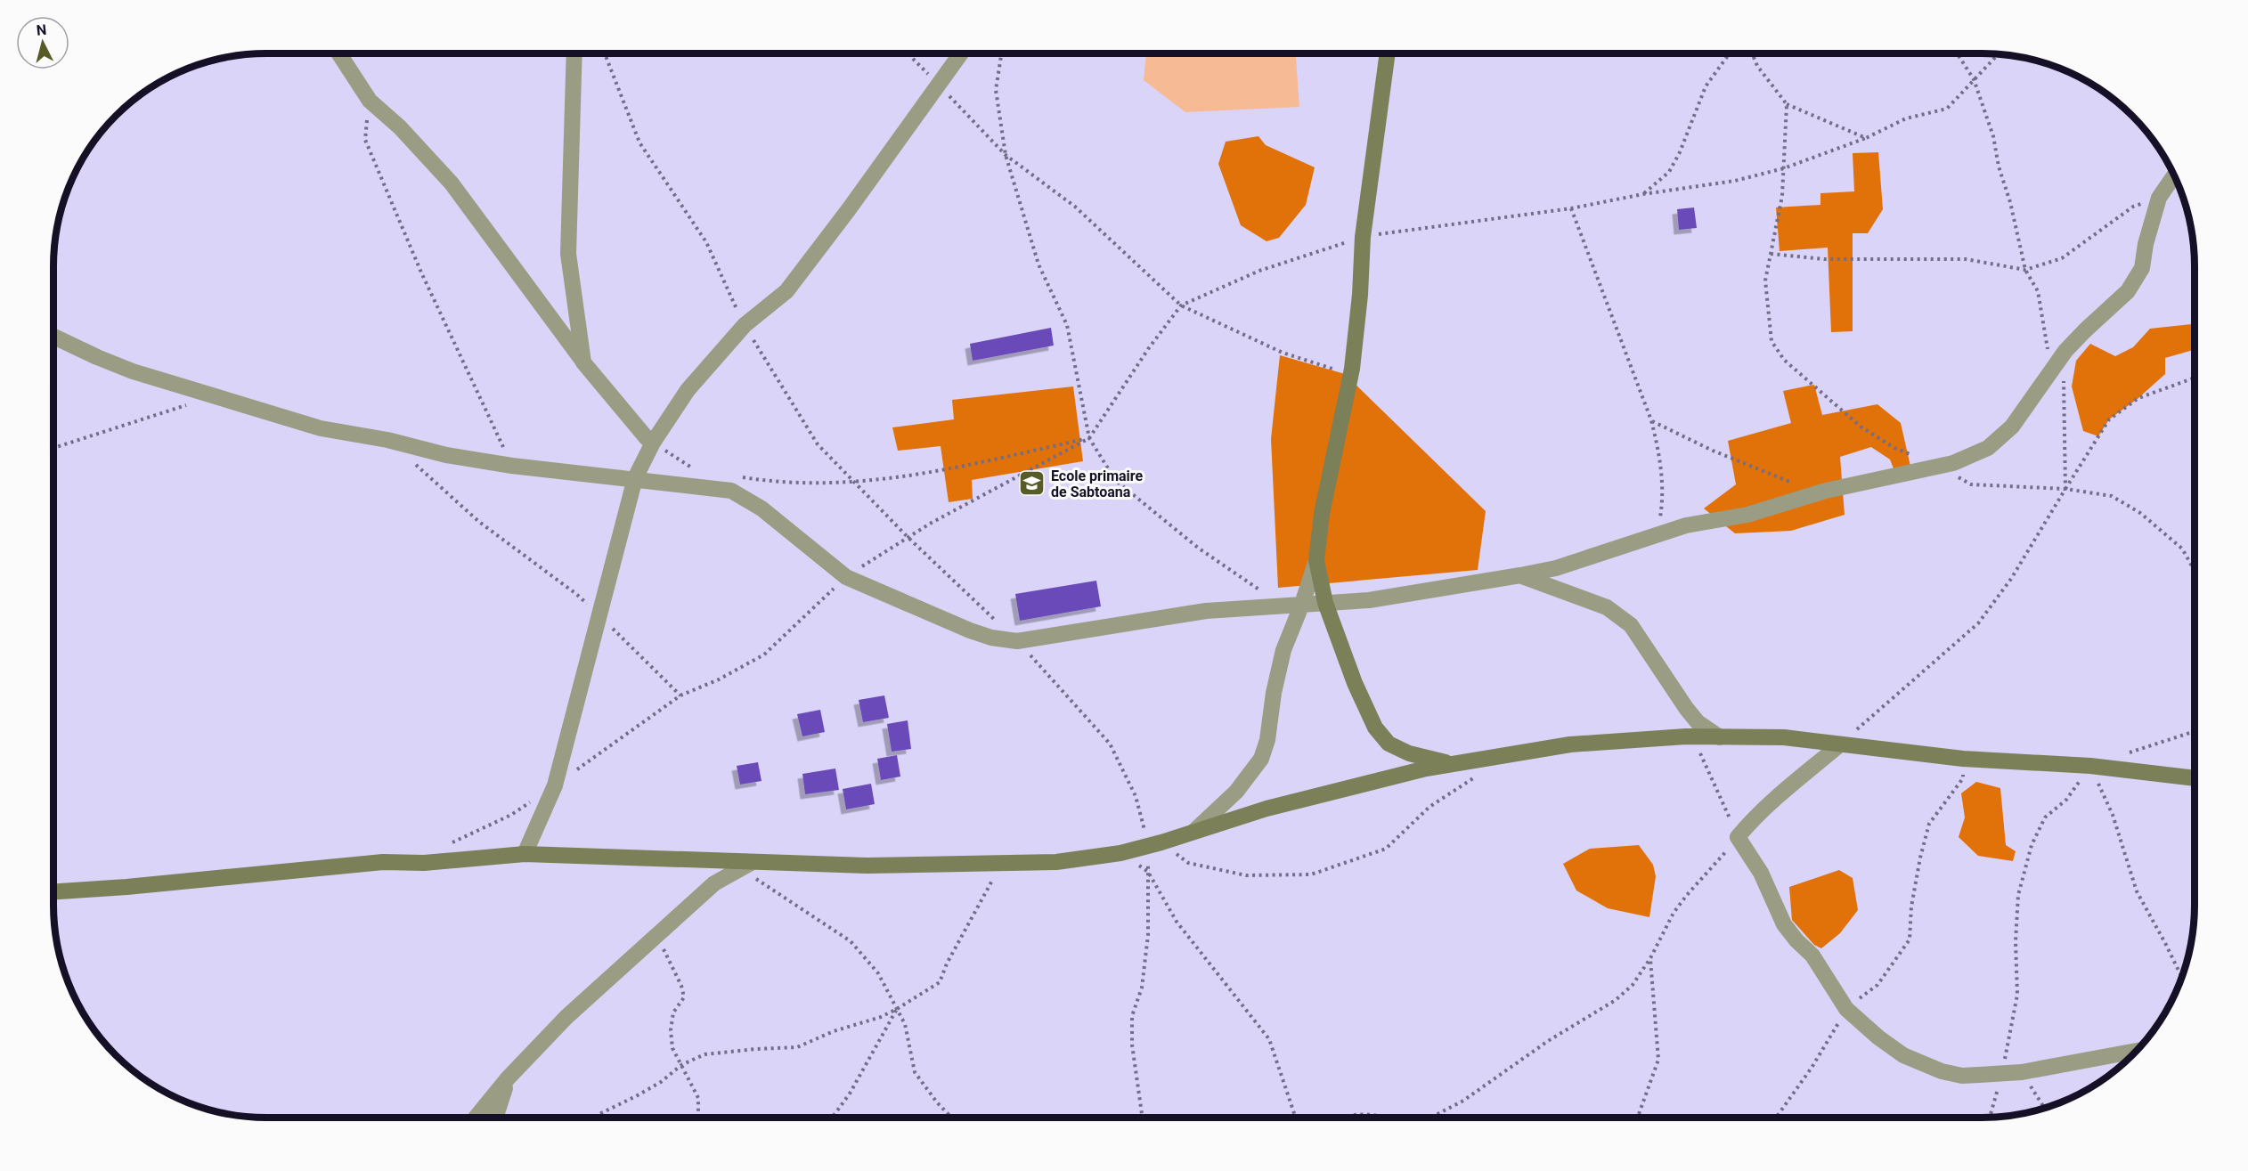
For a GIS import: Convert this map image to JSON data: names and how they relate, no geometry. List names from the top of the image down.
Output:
{
  "places": {
    "school or university": ["Ecole primaire de Sabtoana"]
  },
  "north": "top"
}
